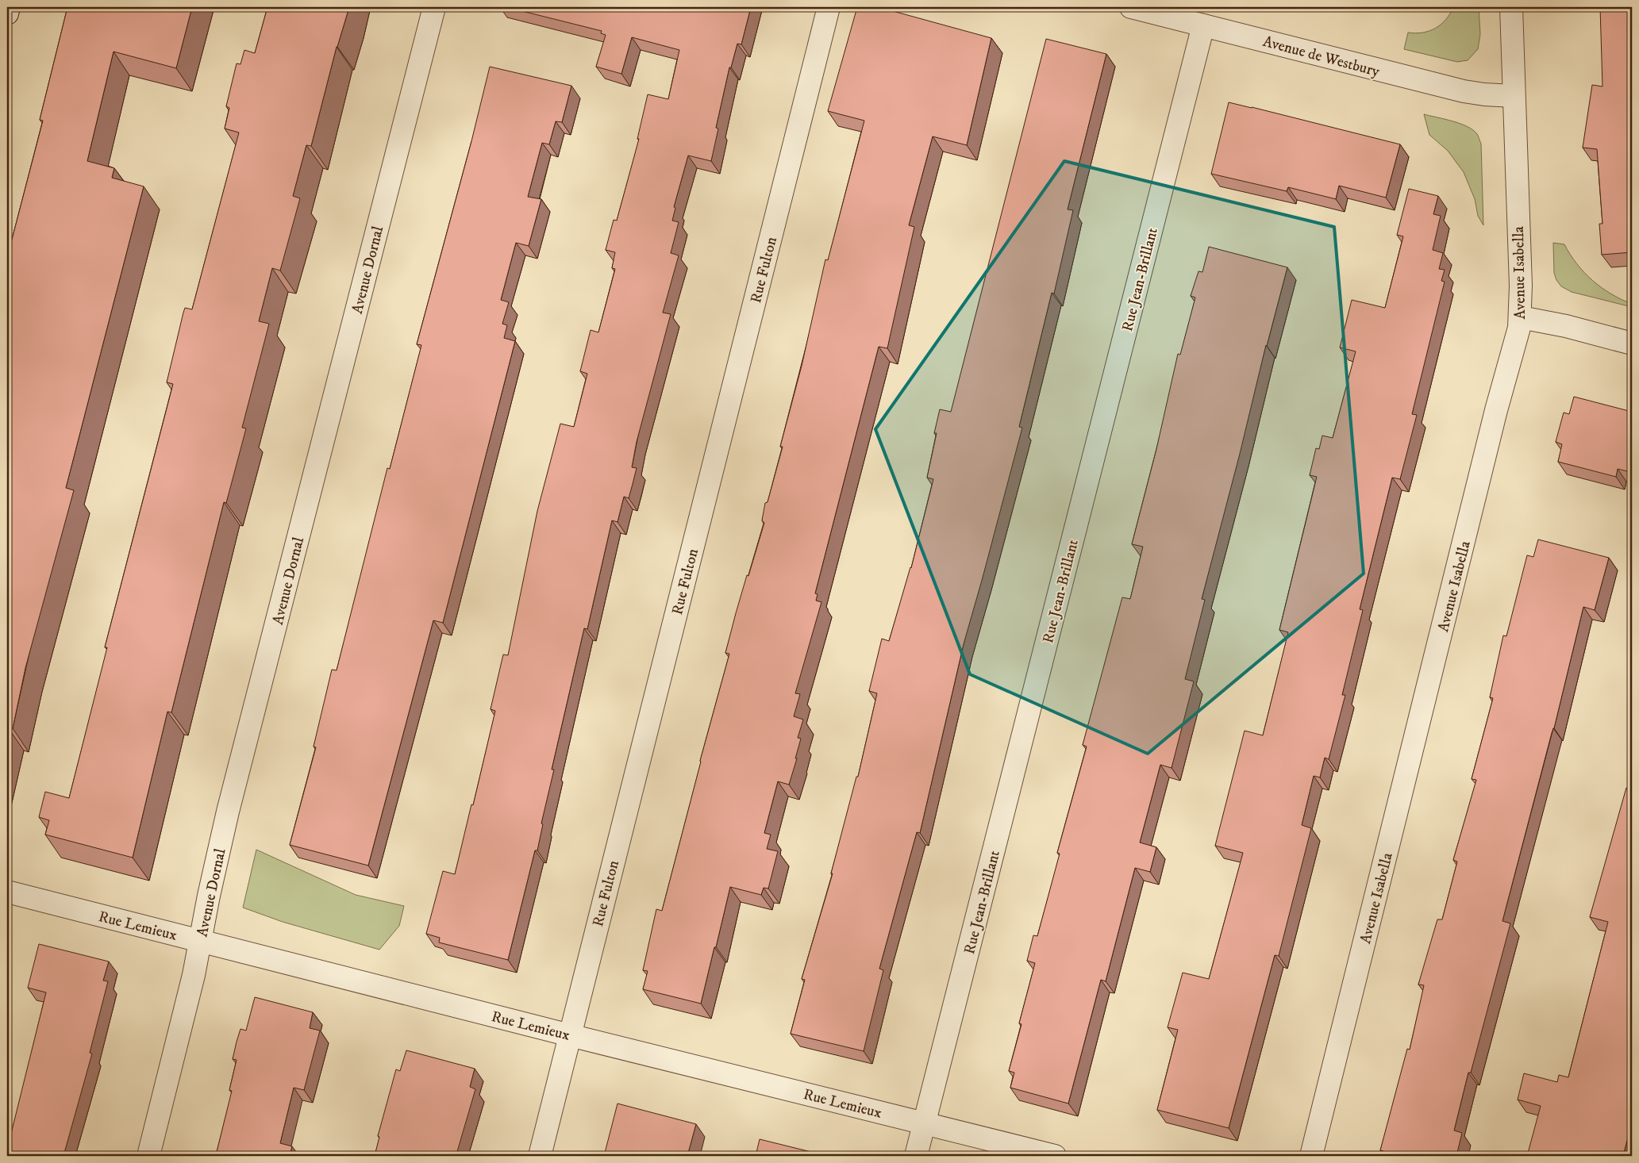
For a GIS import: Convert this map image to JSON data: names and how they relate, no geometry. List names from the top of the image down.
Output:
{
  "streets": {
    "street": [
      "Avenue de Westbury",
      "Avenue Dornal",
      "Rue Fulton",
      "Avenue Isabella",
      "Rue Jean-Brillant",
      "Rue Lemieux"
    ]
  },
  "crossings": [
    ["Avenue de Westbury", "Avenue Isabella"],
    ["Avenue de Westbury", "Rue Jean-Brillant"],
    ["Avenue Dornal", "Rue Lemieux"],
    ["Rue Fulton", "Rue Lemieux"],
    ["Rue Jean-Brillant", "Rue Lemieux"]
  ]
}
